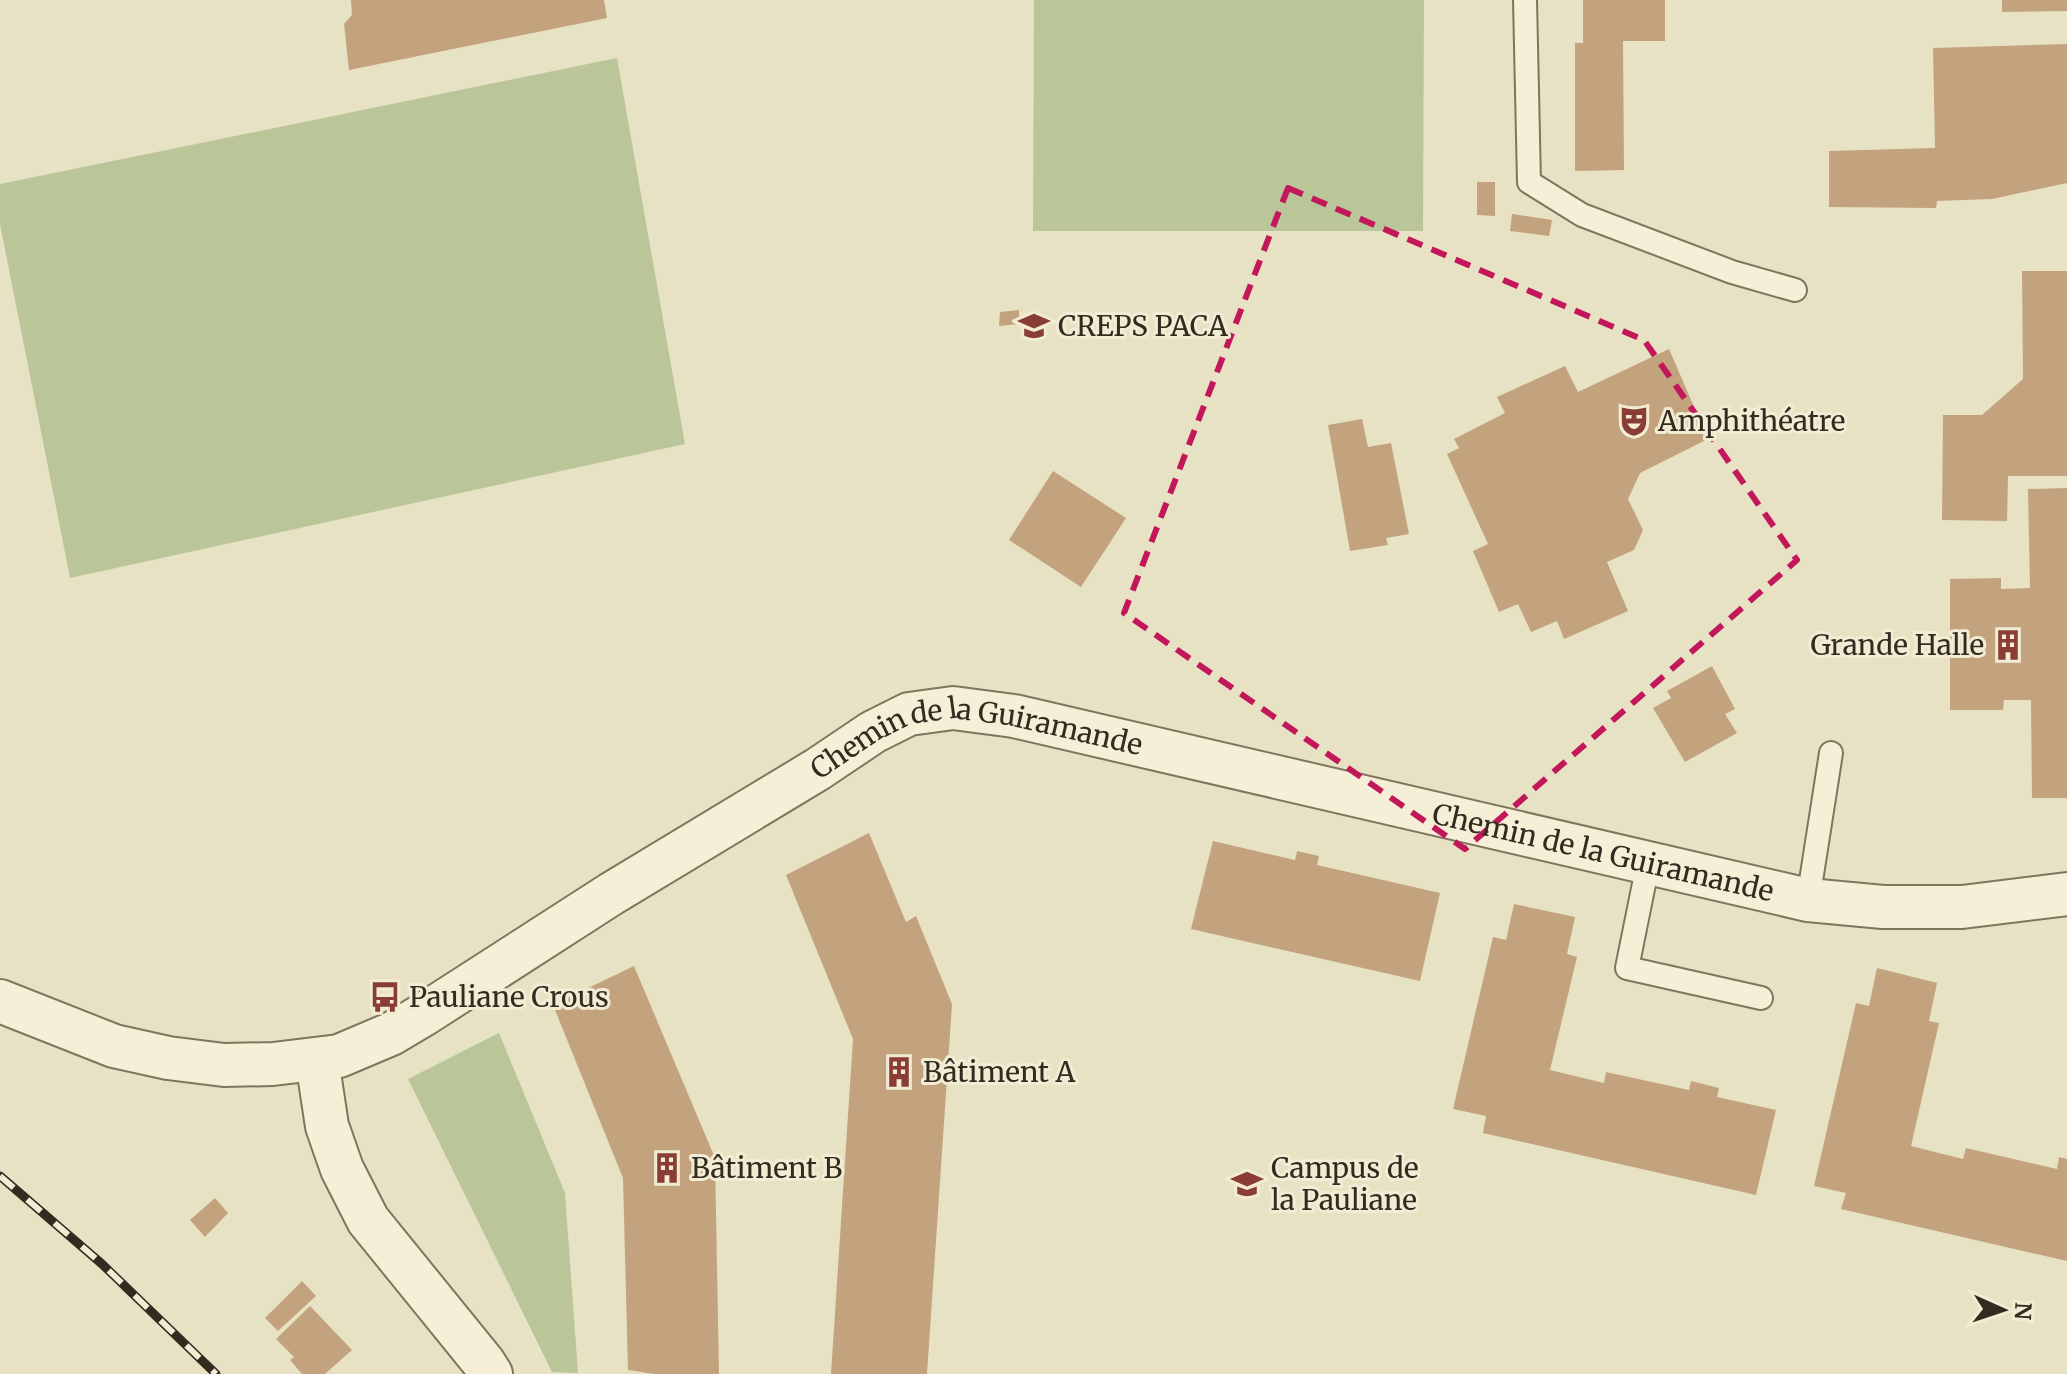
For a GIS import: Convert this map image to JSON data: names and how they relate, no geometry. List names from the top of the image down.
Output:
{
  "streets": {
    "street": ["Chemin de la Guiramande"]
  },
  "places": {
    "school or university": ["CREPS PACA", "Campus de la Pauliane"],
    "theatre": ["Amphithéatre"],
    "building": ["Grande Halle", "Bâtiment A", "Bâtiment B"],
    "bus stop": ["Pauliane Crous"]
  },
  "north": "right"
}
